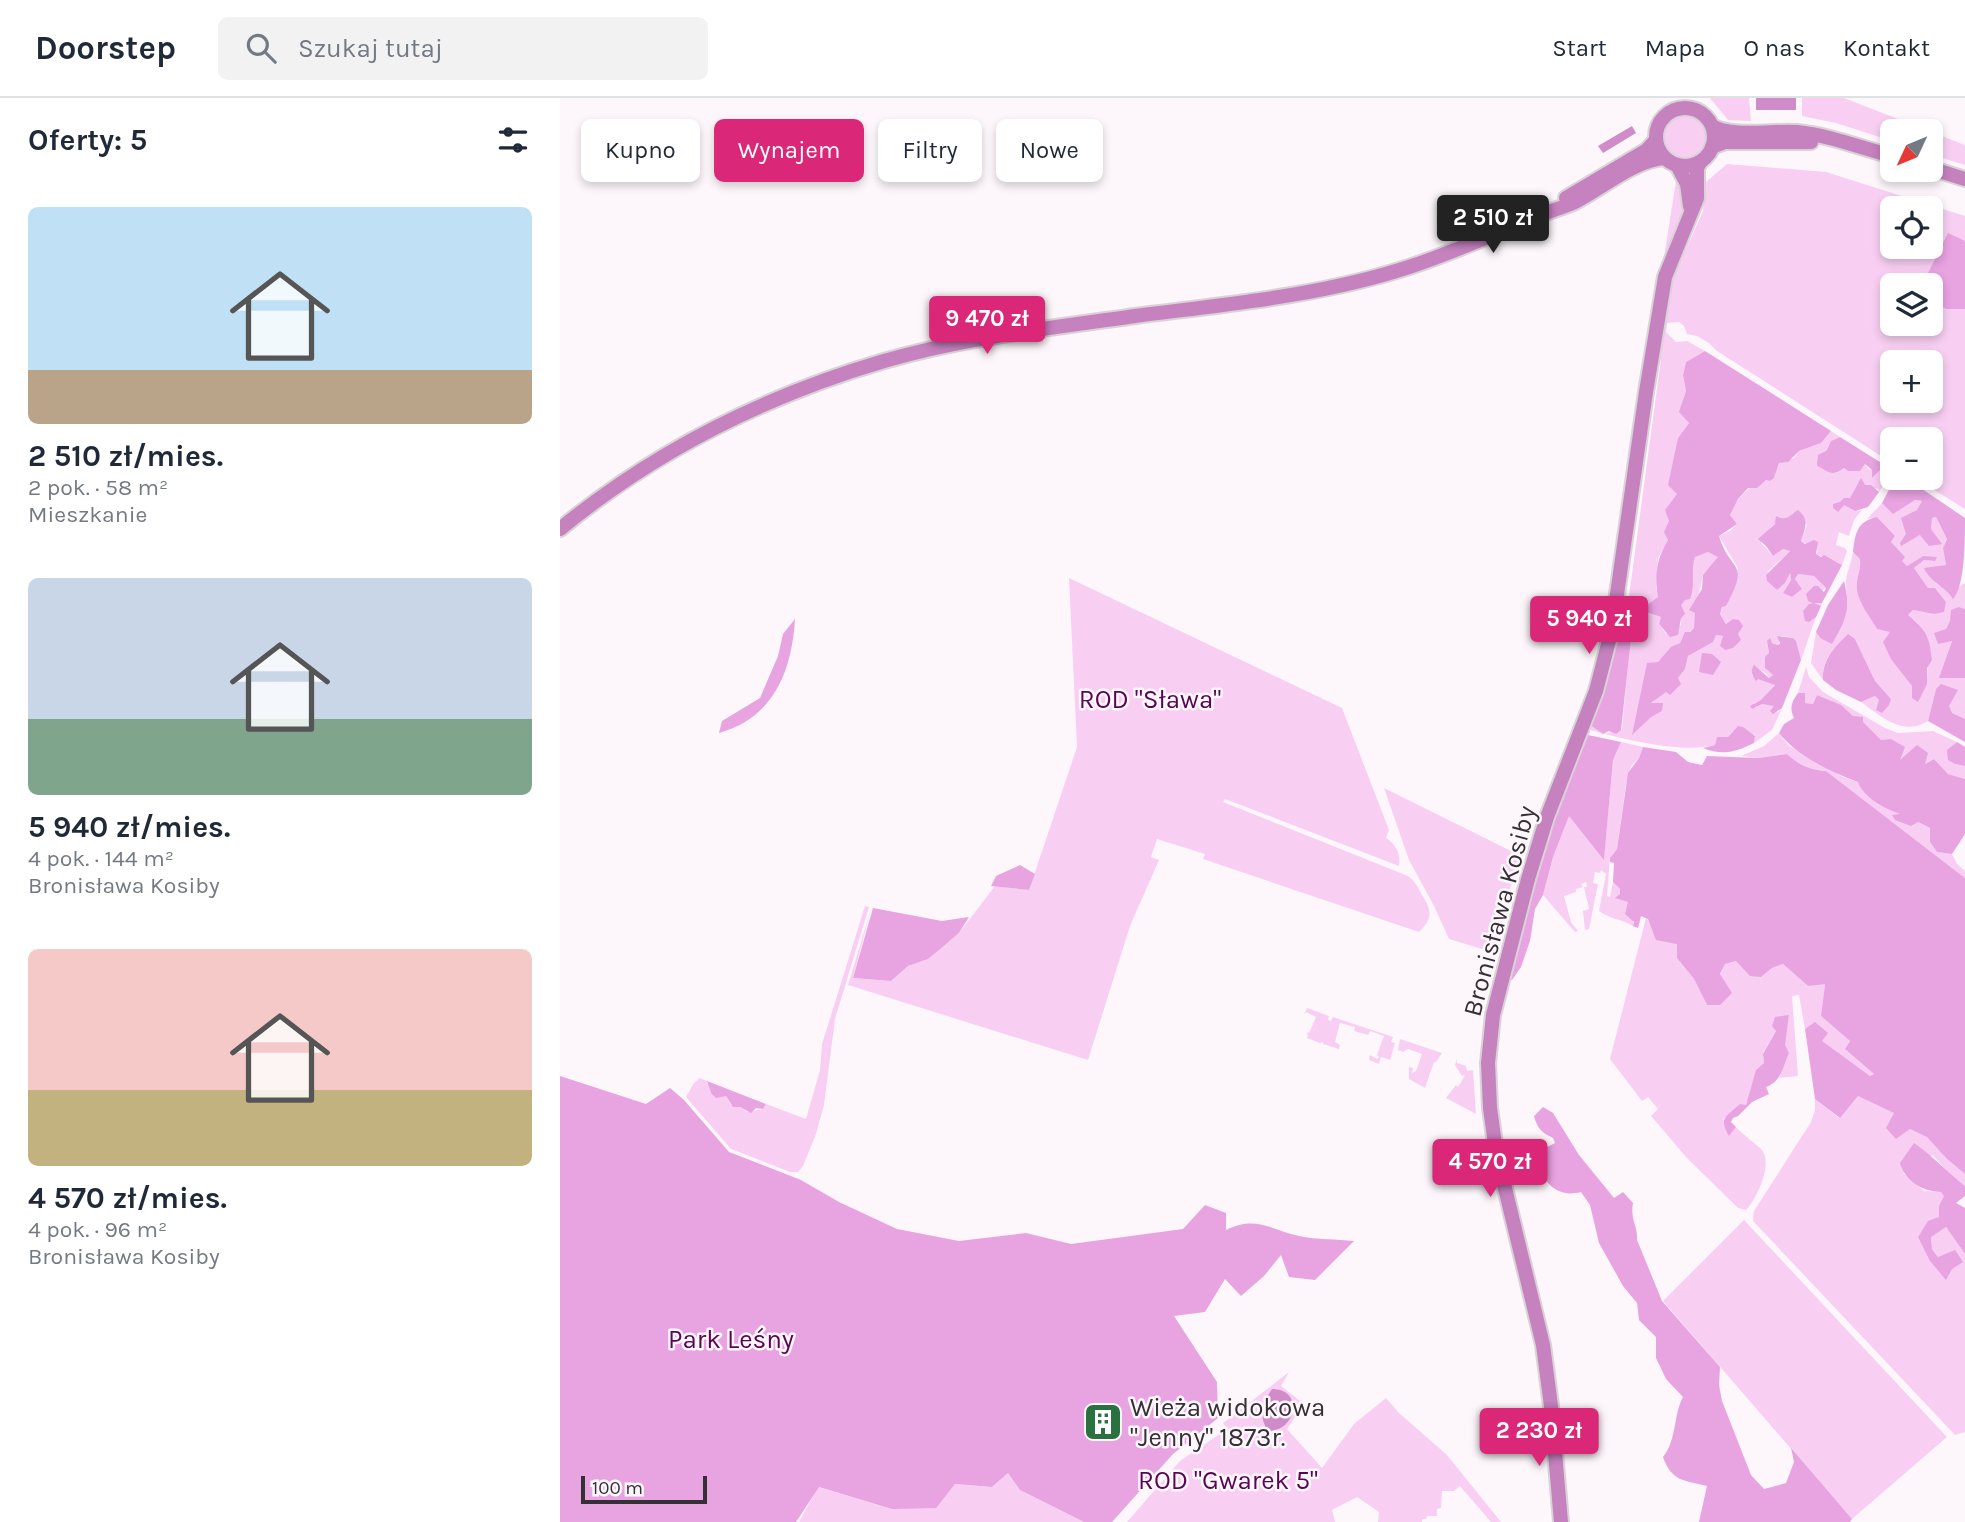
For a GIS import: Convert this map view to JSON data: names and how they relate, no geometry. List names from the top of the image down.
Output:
{
  "streets": {
    "main road": ["Bronisława Kosiby"]
  },
  "parks": ["ROD \"Sława\"", "Park Leśny", "ROD \"Gwarek 5\""],
  "places": {
    "building": ["Wieża widokowa \"Jenny\" 1873r."]
  },
  "scale_bar": "100 m",
  "north": "bottom left",
  "page": {
    "header": "Doorstep",
    "search": "Szukaj tutaj",
    "nav": [
      "Start",
      "Mapa",
      "O nas",
      "Kontakt"
    ],
    "heading": "Oferty: 5",
    "map_buttons": ["+", "−"],
    "chip": [
      "Kupno",
      "Wynajem",
      "Filtry",
      "Nowe"
    ],
    "list": [
      {
        "name": "2 510 zł/mies.",
        "note": "2 pok. · 58 m² · Mieszkanie"
      },
      {
        "name": "5 940 zł/mies.",
        "note": "4 pok. · 144 m² · Bronisława Kosiby"
      },
      {
        "name": "4 570 zł/mies.",
        "note": "4 pok. · 96 m² · Bronisława Kosiby"
      }
    ],
    "price": [
      "2 510 zł",
      "9 470 zł",
      "5 940 zł",
      "4 570 zł",
      "2 230 zł"
    ],
    "scale": "100 m"
  }
}
